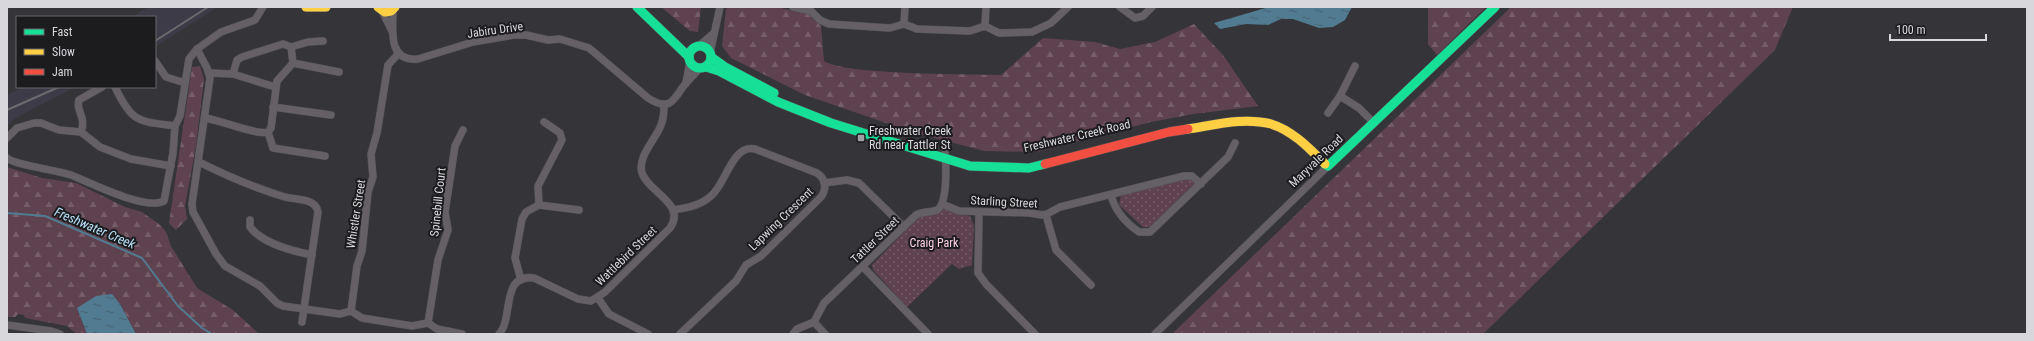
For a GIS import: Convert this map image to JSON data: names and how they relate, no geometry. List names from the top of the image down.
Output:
{
  "streets": {
    "main road": ["Freshwater Creek Road", "Maryvale Road"],
    "street": [
      "Jabiru Drive",
      "Spinebill Court",
      "Starling Street",
      "Whistler Street",
      "Lapwing Crescent",
      "Tattler Street",
      "Wattlebird Street"
    ]
  },
  "crossings": [
    ["Jabiru Drive", "Whistler Street"],
    ["Freshwater Creek Road", "Maryvale Road"],
    ["Starling Street", "Tattler Street"],
    ["Lapwing Crescent", "Wattlebird Street"]
  ],
  "water": ["Freshwater Creek"],
  "parks": ["Craig Park"],
  "places": {
    "transit": ["Freshwater Creek Rd near Tattler St"]
  },
  "legend": ["Fast", "Slow", "Jam"],
  "scale_bar": "100 m"
}
